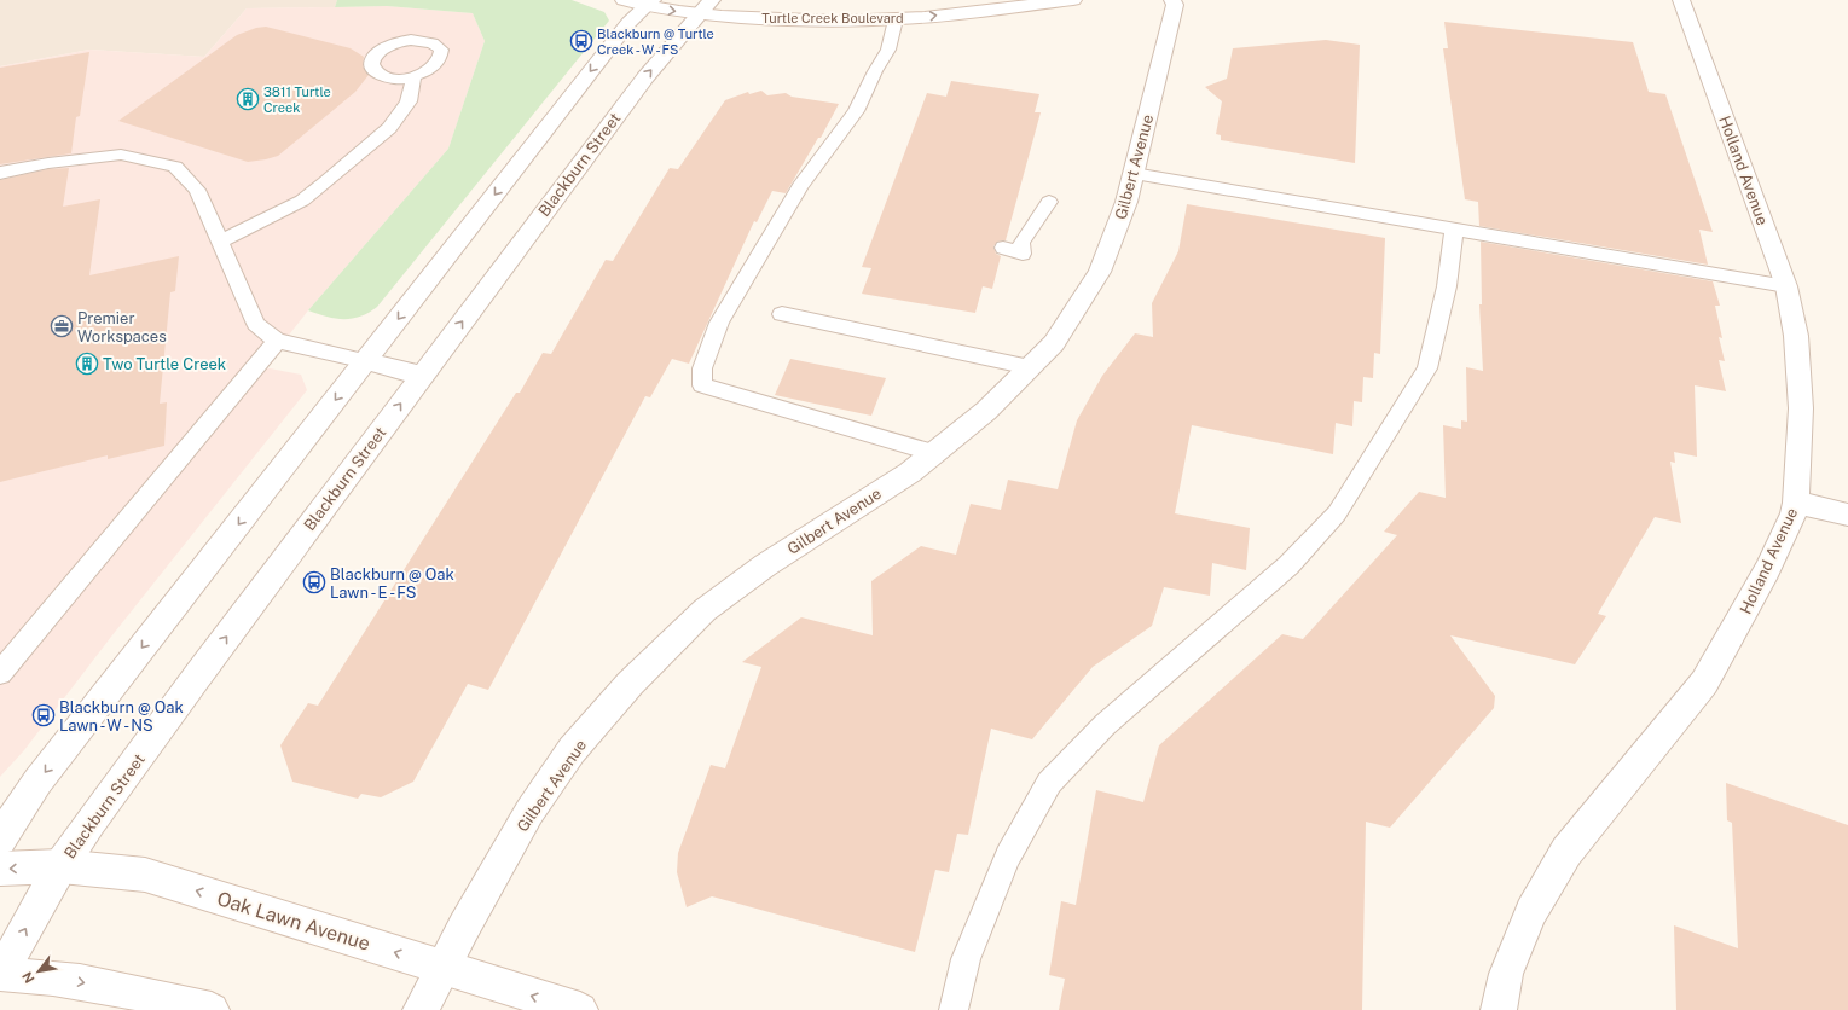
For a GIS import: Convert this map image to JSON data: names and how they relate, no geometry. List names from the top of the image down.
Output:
{
  "streets": {
    "street": [
      "Turtle Creek Boulevard",
      "Blackburn Street",
      "Gilbert Avenue",
      "Holland Avenue",
      "Oak Lawn Avenue"
    ]
  },
  "crossings": [
    ["Turtle Creek Boulevard", "Blackburn Street"],
    ["Blackburn Street", "Oak Lawn Avenue"],
    ["Gilbert Avenue", "Oak Lawn Avenue"]
  ],
  "one_way": ["Turtle Creek Boulevard"],
  "places": {
    "bus stop": ["Blackburn @ Turtle Creek - W - FS", "Blackburn @ Oak Lawn - E - FS", "Blackburn @ Oak Lawn - W - NS"],
    "building": ["3811 Turtle Creek", "Two Turtle Creek"],
    "office": ["Premier Workspaces"]
  },
  "north": "bottom left"
}
